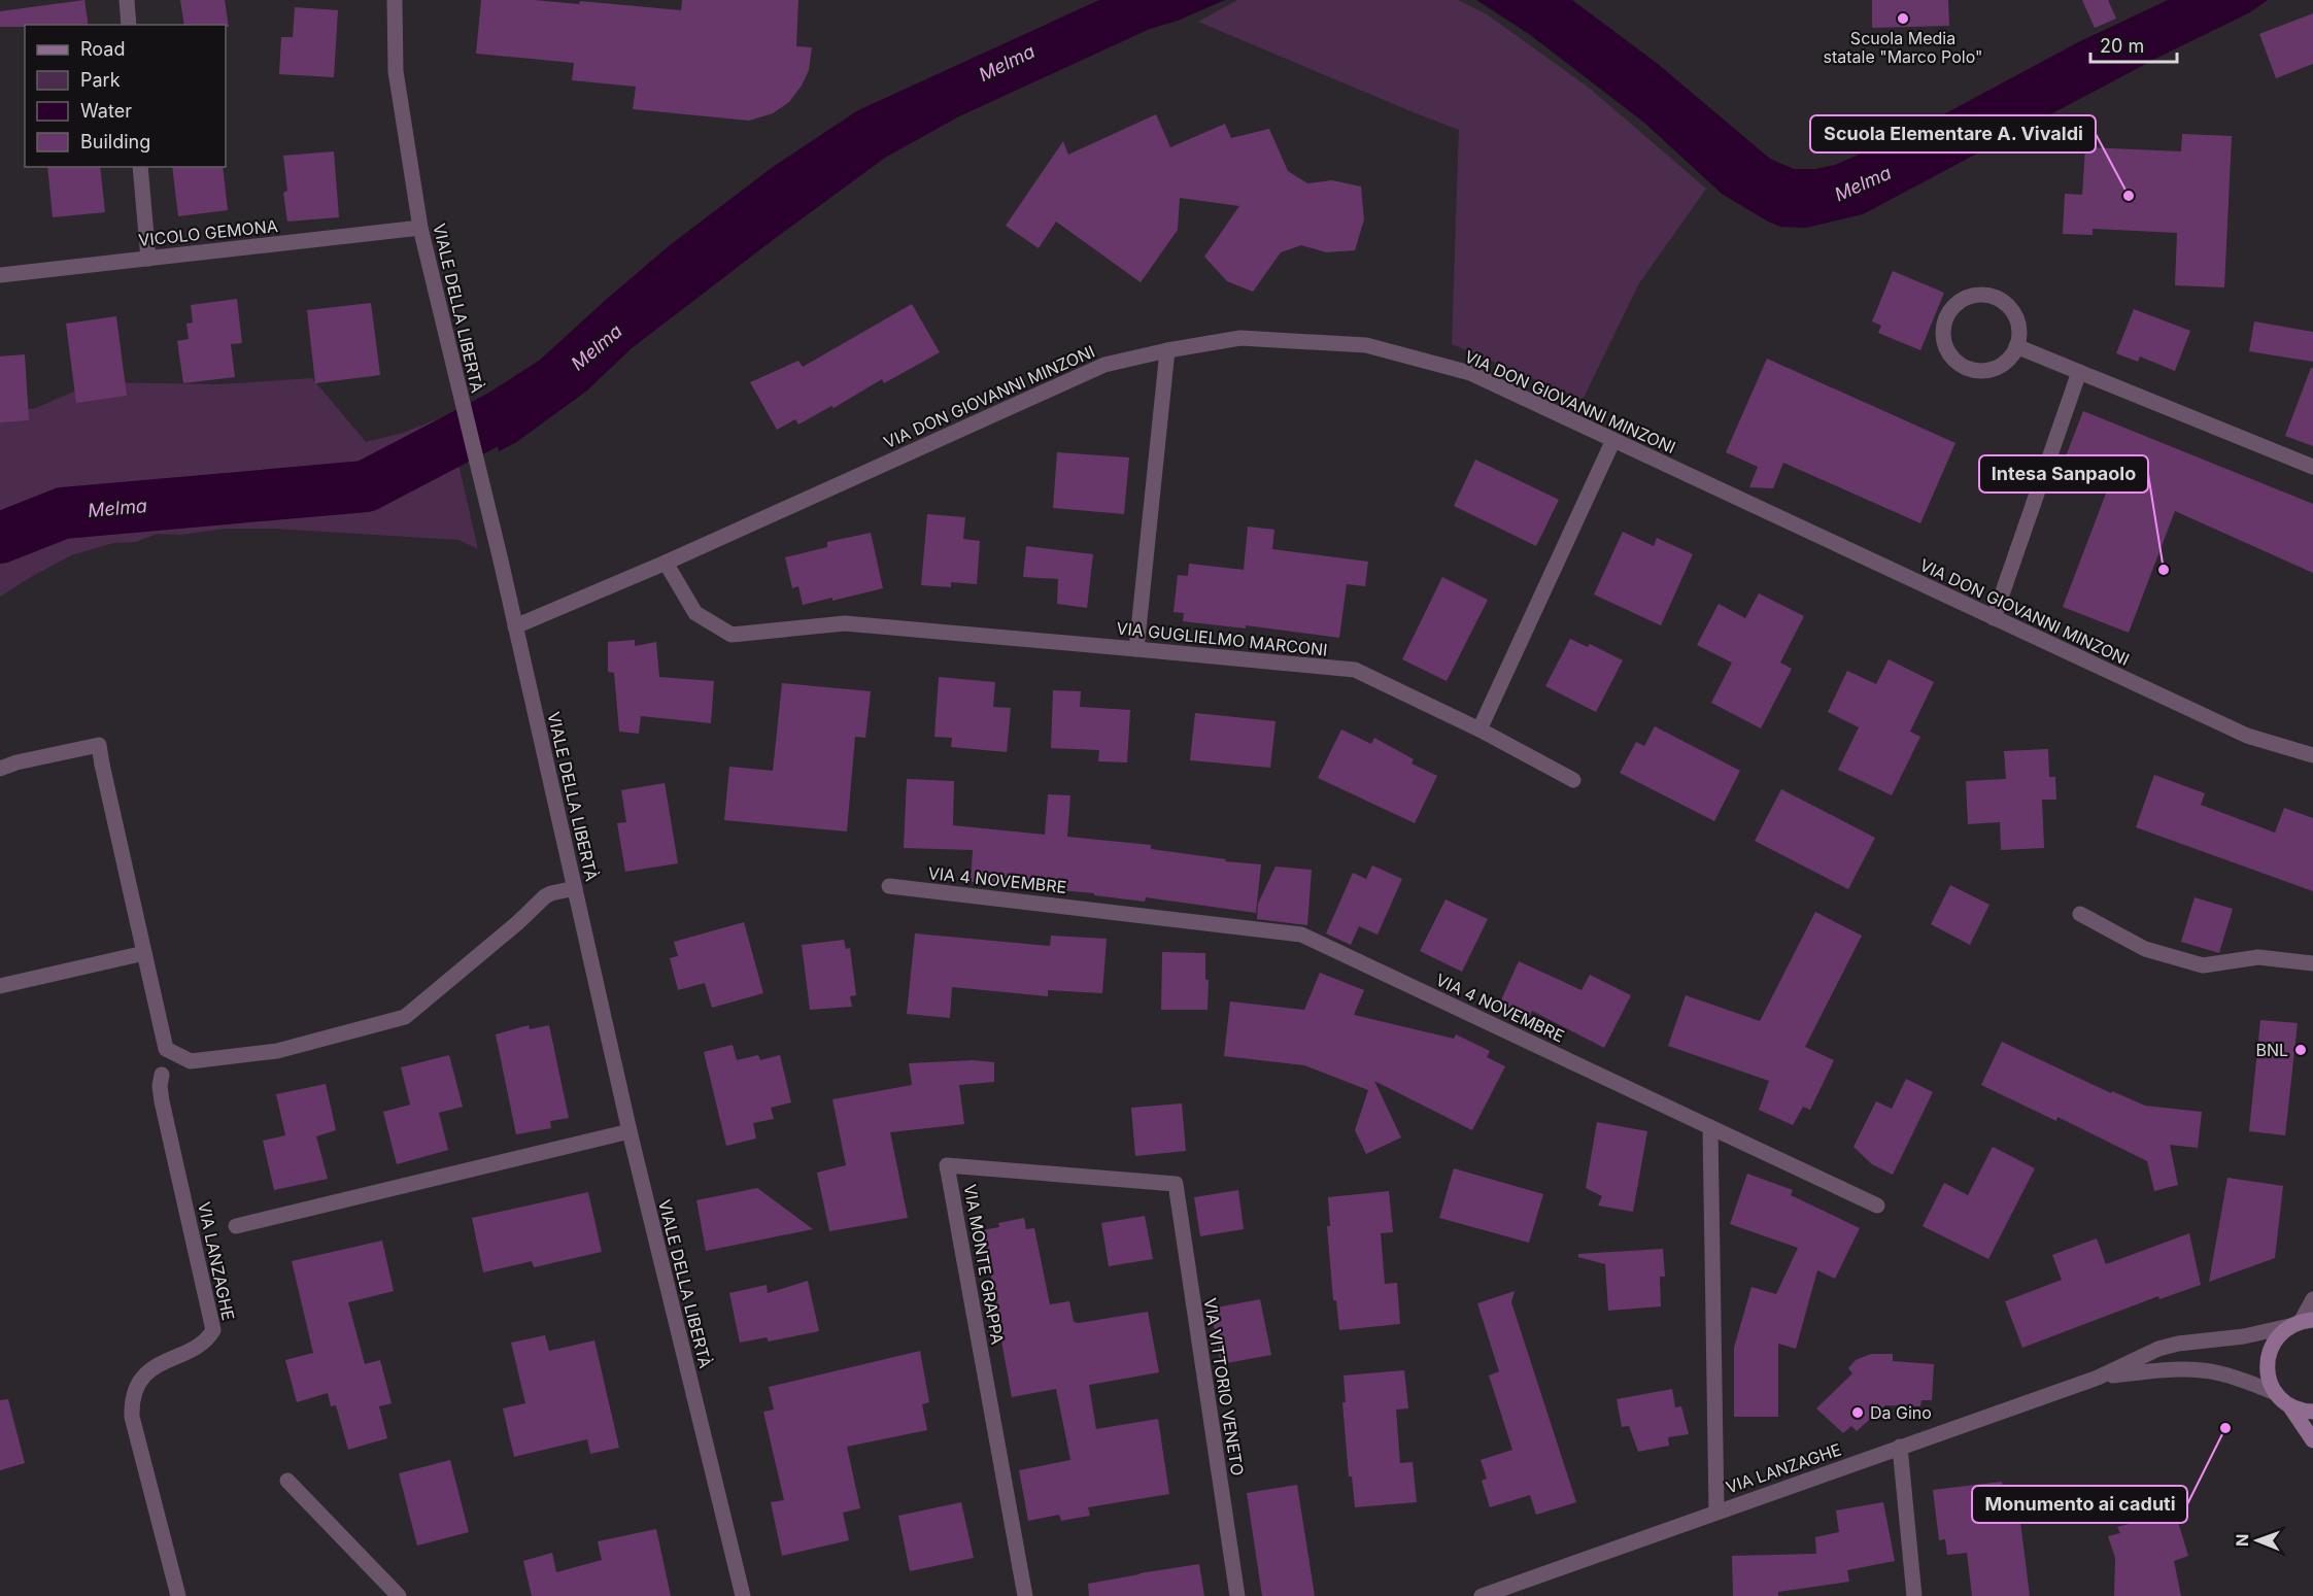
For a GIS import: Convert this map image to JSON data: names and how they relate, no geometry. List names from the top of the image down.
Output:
{
  "streets": {
    "street": [
      "VICOLO GEMONA",
      "VIALE DELLA LIBERTÀ",
      "VIA DON GIOVANNI MINZONI",
      "VIA GUGLIELMO MARCONI",
      "VIA 4 NOVEMBRE",
      "VIA LANZAGHE",
      "VIA MONTE GRAPPA",
      "VIA VITTORIO VENETO"
    ]
  },
  "crossings": [
    ["VICOLO GEMONA", "VIALE DELLA LIBERTÀ"],
    ["VIALE DELLA LIBERTÀ", "VIA DON GIOVANNI MINZONI"],
    ["VIA DON GIOVANNI MINZONI", "VIA GUGLIELMO MARCONI"],
    ["VIA MONTE GRAPPA", "VIA VITTORIO VENETO"]
  ],
  "water": ["Melma"],
  "places": [
    "Scuola Media statale \"Marco Polo\"",
    "Scuola Elementare A. Vivaldi",
    "Intesa Sanpaolo",
    "BNL",
    "Da Gino",
    "Monumento ai caduti"
  ],
  "legend": [
    "Road",
    "Park",
    "Water",
    "Building"
  ],
  "scale_bar": "20 m",
  "north": "left"
}
